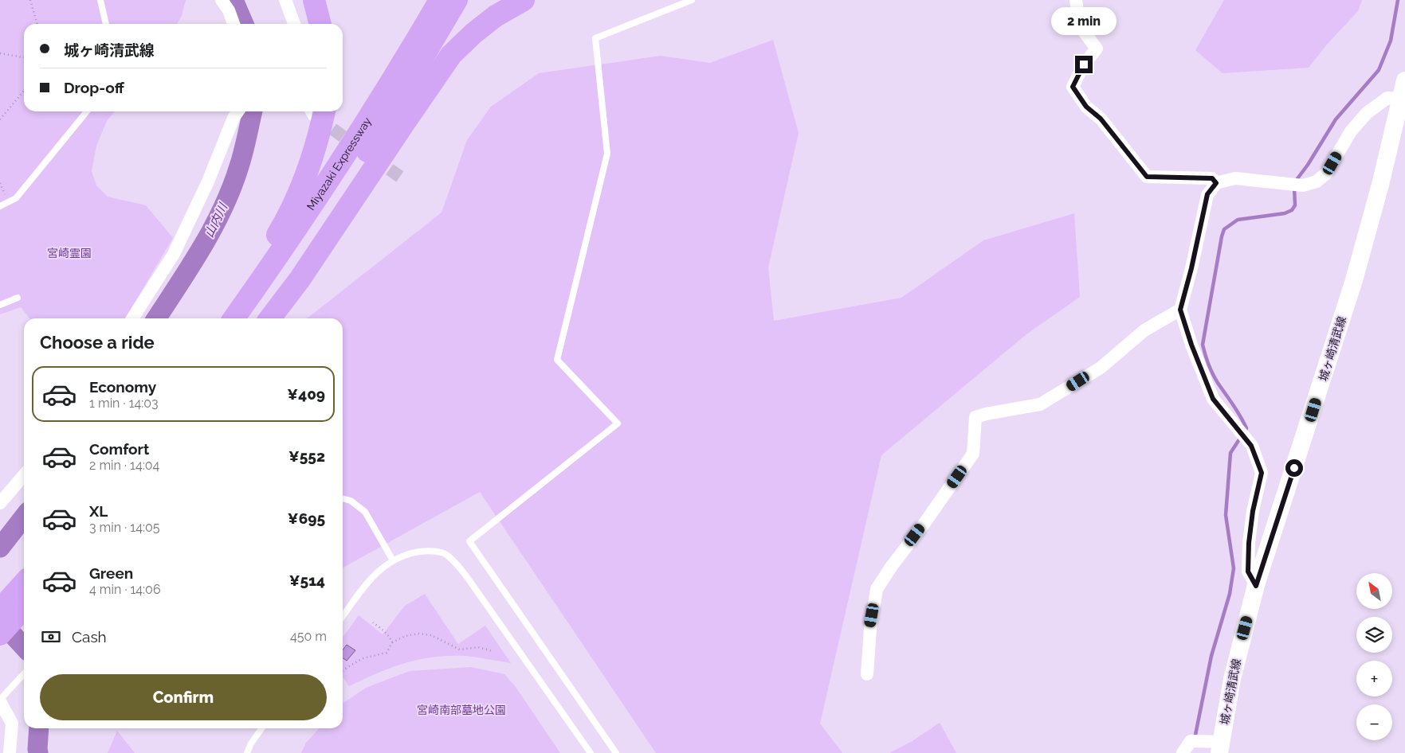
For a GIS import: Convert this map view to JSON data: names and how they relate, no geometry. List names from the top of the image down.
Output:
{
  "streets": {
    "highway": ["Miyazaki Expressway"],
    "main road": ["城ヶ崎清武線"]
  },
  "water": ["山内川"],
  "parks": ["宮崎霊園", "宮崎南部墓地公園"],
  "north": "top left",
  "page": {
    "bubble": "2 min",
    "banner": ["城ヶ崎清武線", "Drop-off"],
    "heading": "Choose a ride",
    "list": [
      {
        "name": "Economy",
        "note": "1 min · 14:03",
        "value": "¥409"
      },
      {
        "name": "Comfort",
        "note": "2 min · 14:04",
        "value": "¥552"
      },
      {
        "name": "XL",
        "note": "3 min · 14:05",
        "value": "¥695"
      },
      {
        "name": "Green",
        "note": "4 min · 14:06",
        "value": "¥514"
      }
    ],
    "map_buttons": ["+", "−"],
    "pay": ["Cash", "450 m"],
    "buttons": "Confirm"
  }
}
